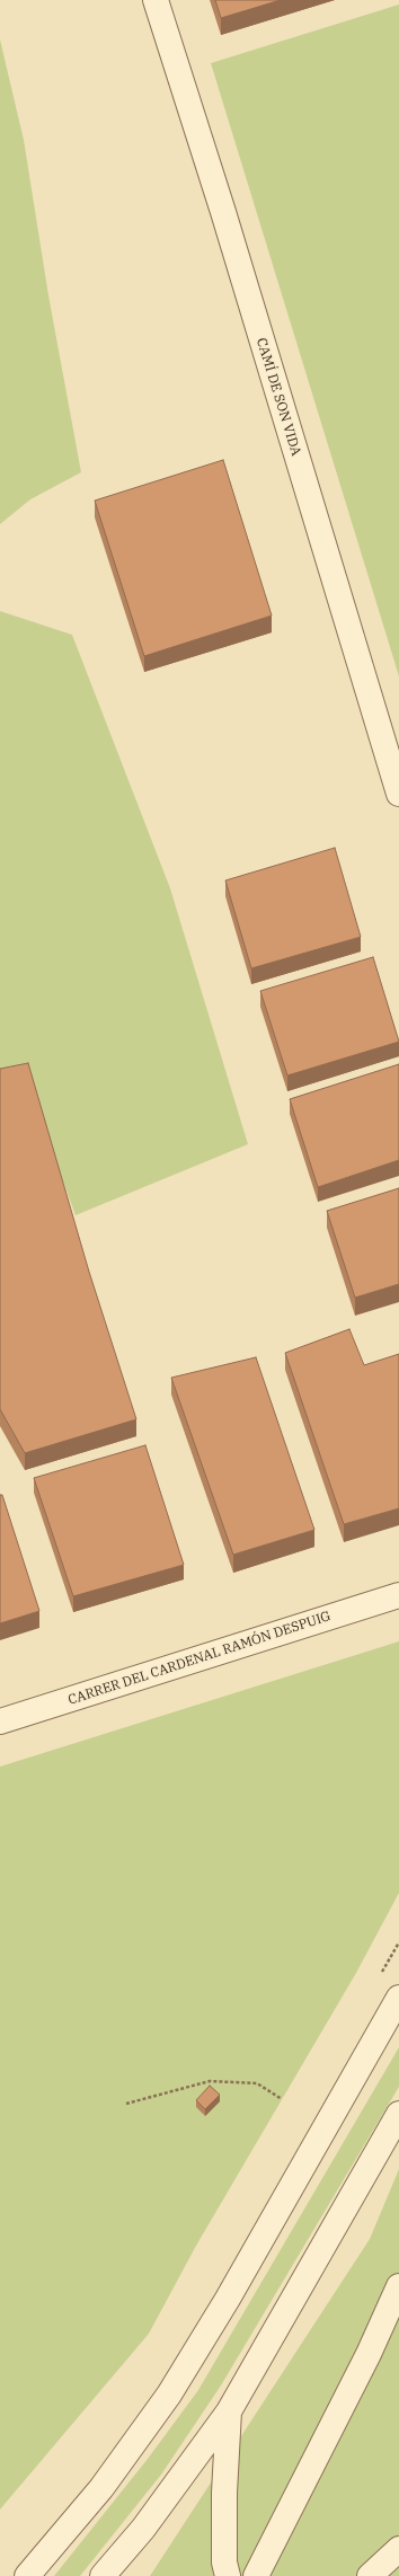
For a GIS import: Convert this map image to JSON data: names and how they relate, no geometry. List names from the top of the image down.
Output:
{
  "streets": {
    "street": ["CAMÍ DE SON VIDA", "CARRER DEL CARDENAL RAMÓN DESPUIG"]
  }
}
